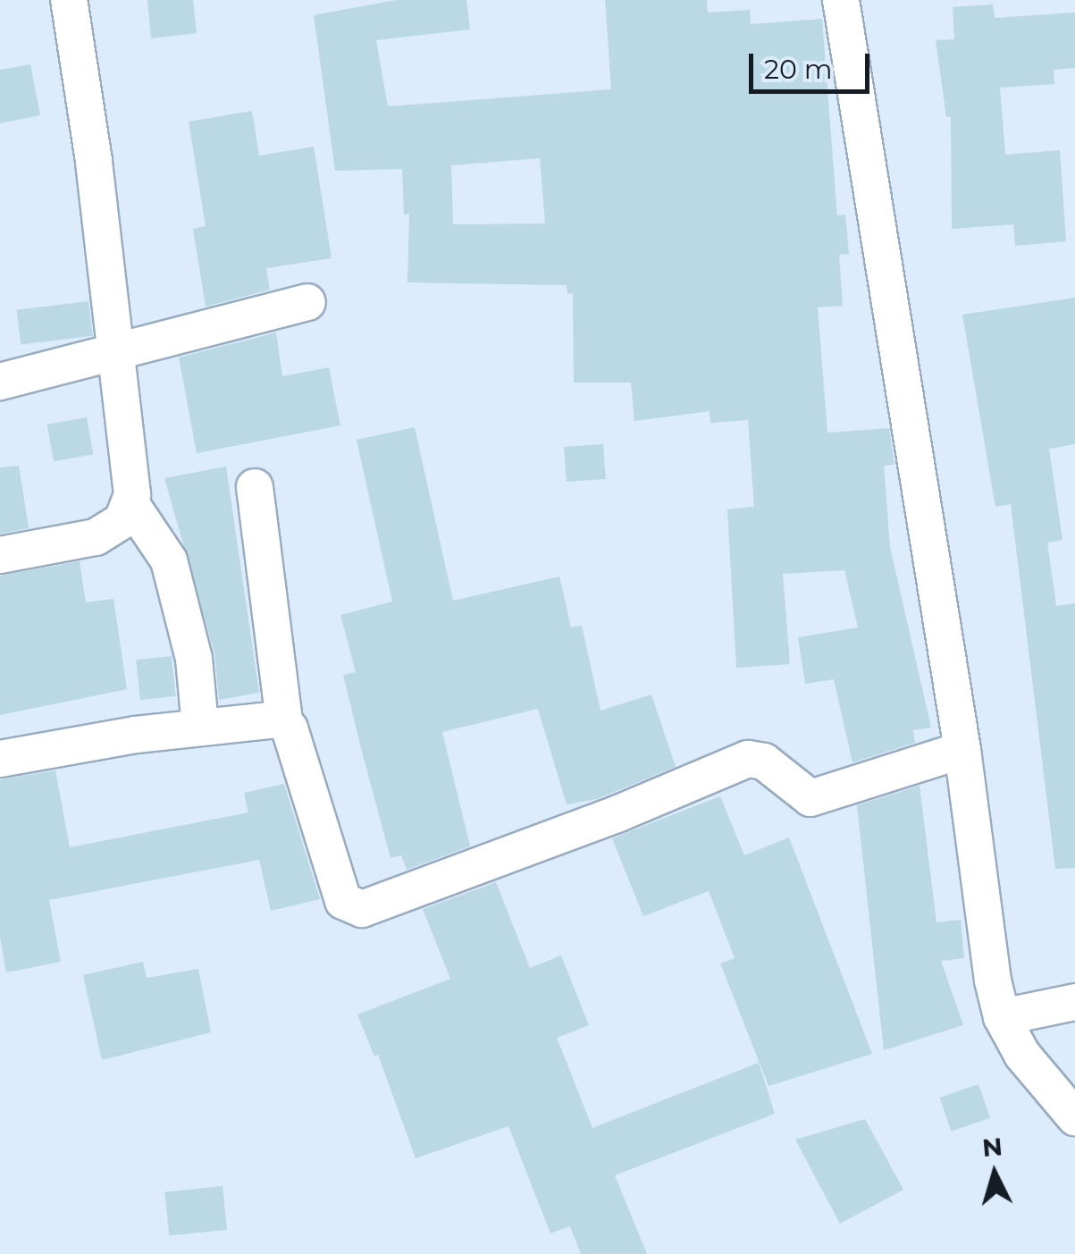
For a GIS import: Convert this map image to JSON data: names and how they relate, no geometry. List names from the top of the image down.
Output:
{
  "scale_bar": "20 m",
  "north": "top"
}
